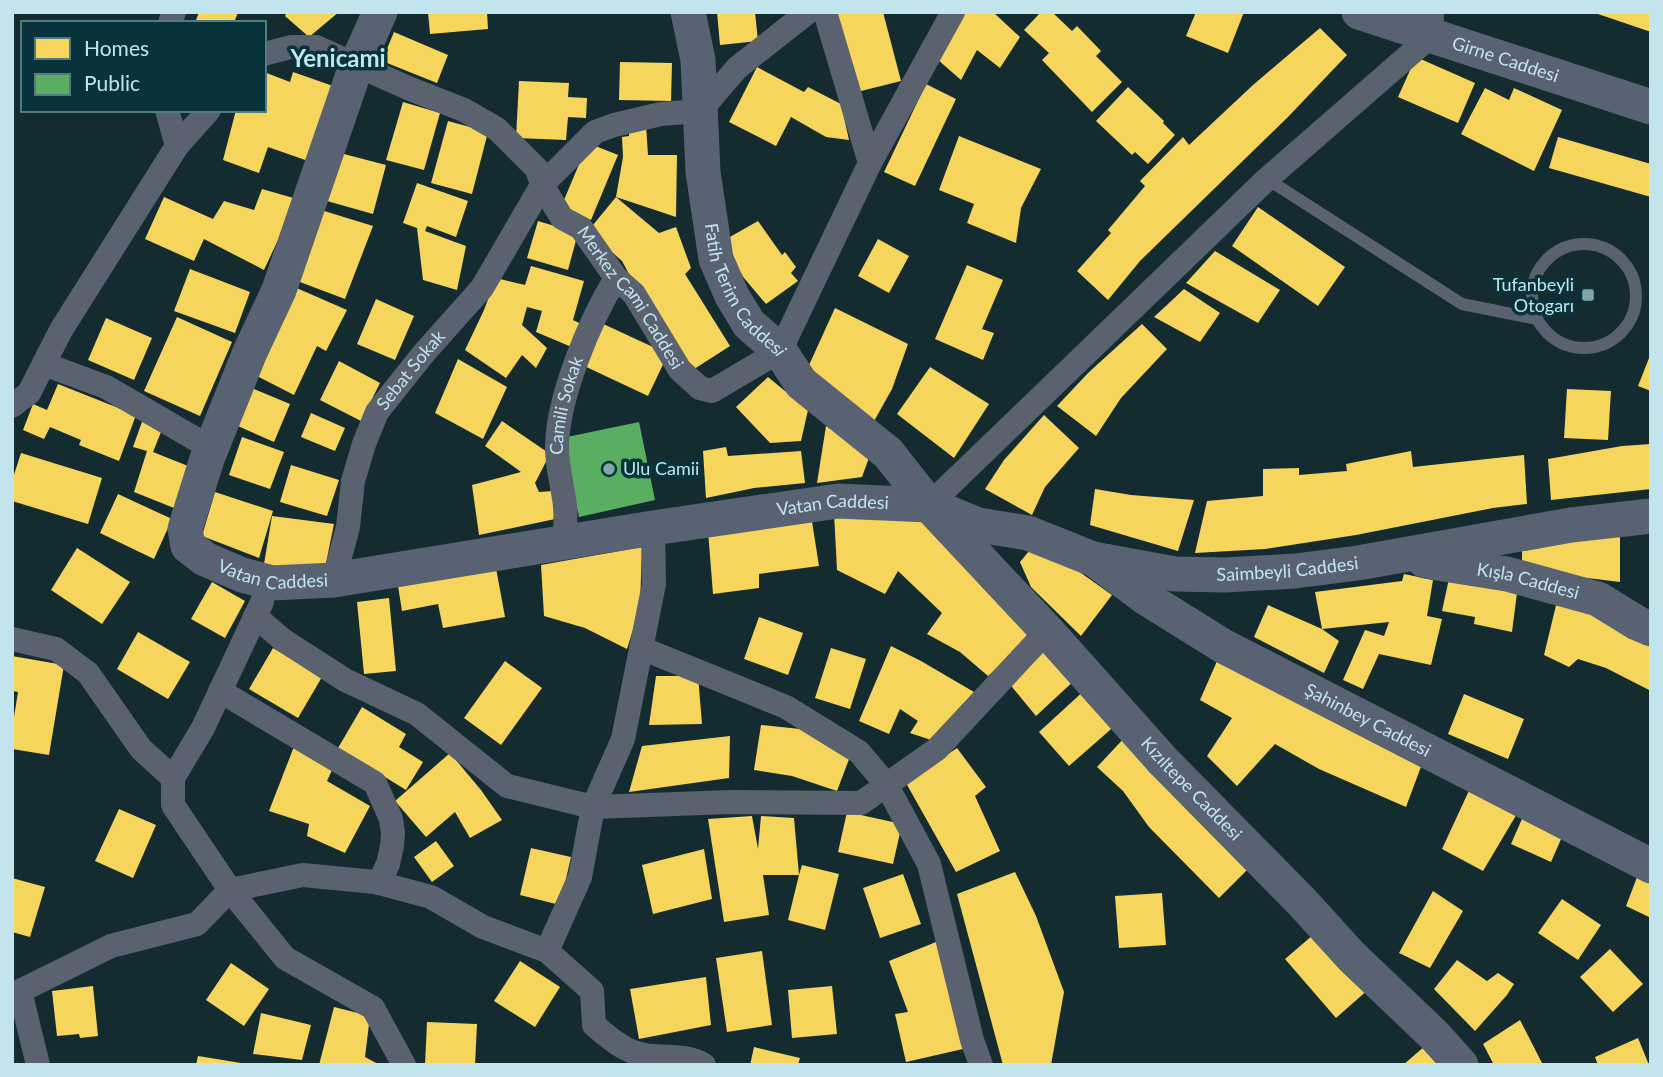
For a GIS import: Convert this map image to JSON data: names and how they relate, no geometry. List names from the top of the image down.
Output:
{
  "streets": {
    "street": [
      "Girne Caddesi",
      "Fatih Terim Caddesi",
      "Merkez Cami Caddesi",
      "Sebat Sokak",
      "Camili Sokak",
      "Vatan Caddesi",
      "Saimbeyli Caddesi",
      "Kışla Caddesi",
      "Şahinbey Caddesi",
      "Kızıltepe Caddesi"
    ]
  },
  "crossings": [
    ["Fatih Terim Caddesi", "Merkez Cami Caddesi"],
    ["Fatih Terim Caddesi", "Sebat Sokak"],
    ["Fatih Terim Caddesi", "Vatan Caddesi"],
    ["Fatih Terim Caddesi", "Saimbeyli Caddesi"],
    ["Fatih Terim Caddesi", "Kızıltepe Caddesi"],
    ["Merkez Cami Caddesi", "Sebat Sokak"],
    ["Merkez Cami Caddesi", "Camili Sokak"],
    ["Merkez Cami Caddesi", "Vatan Caddesi"],
    ["Sebat Sokak", "Vatan Caddesi"],
    ["Camili Sokak", "Vatan Caddesi"],
    ["Vatan Caddesi", "Saimbeyli Caddesi"],
    ["Vatan Caddesi", "Kızıltepe Caddesi"],
    ["Saimbeyli Caddesi", "Kışla Caddesi"],
    ["Saimbeyli Caddesi", "Şahinbey Caddesi"],
    ["Saimbeyli Caddesi", "Kızıltepe Caddesi"]
  ],
  "districts": ["Yenicami"],
  "places": {
    "transit": ["Tufanbeyli Otogarı"],
    "other": ["Ulu Camii"]
  },
  "legend": ["Homes", "Public"]
}
